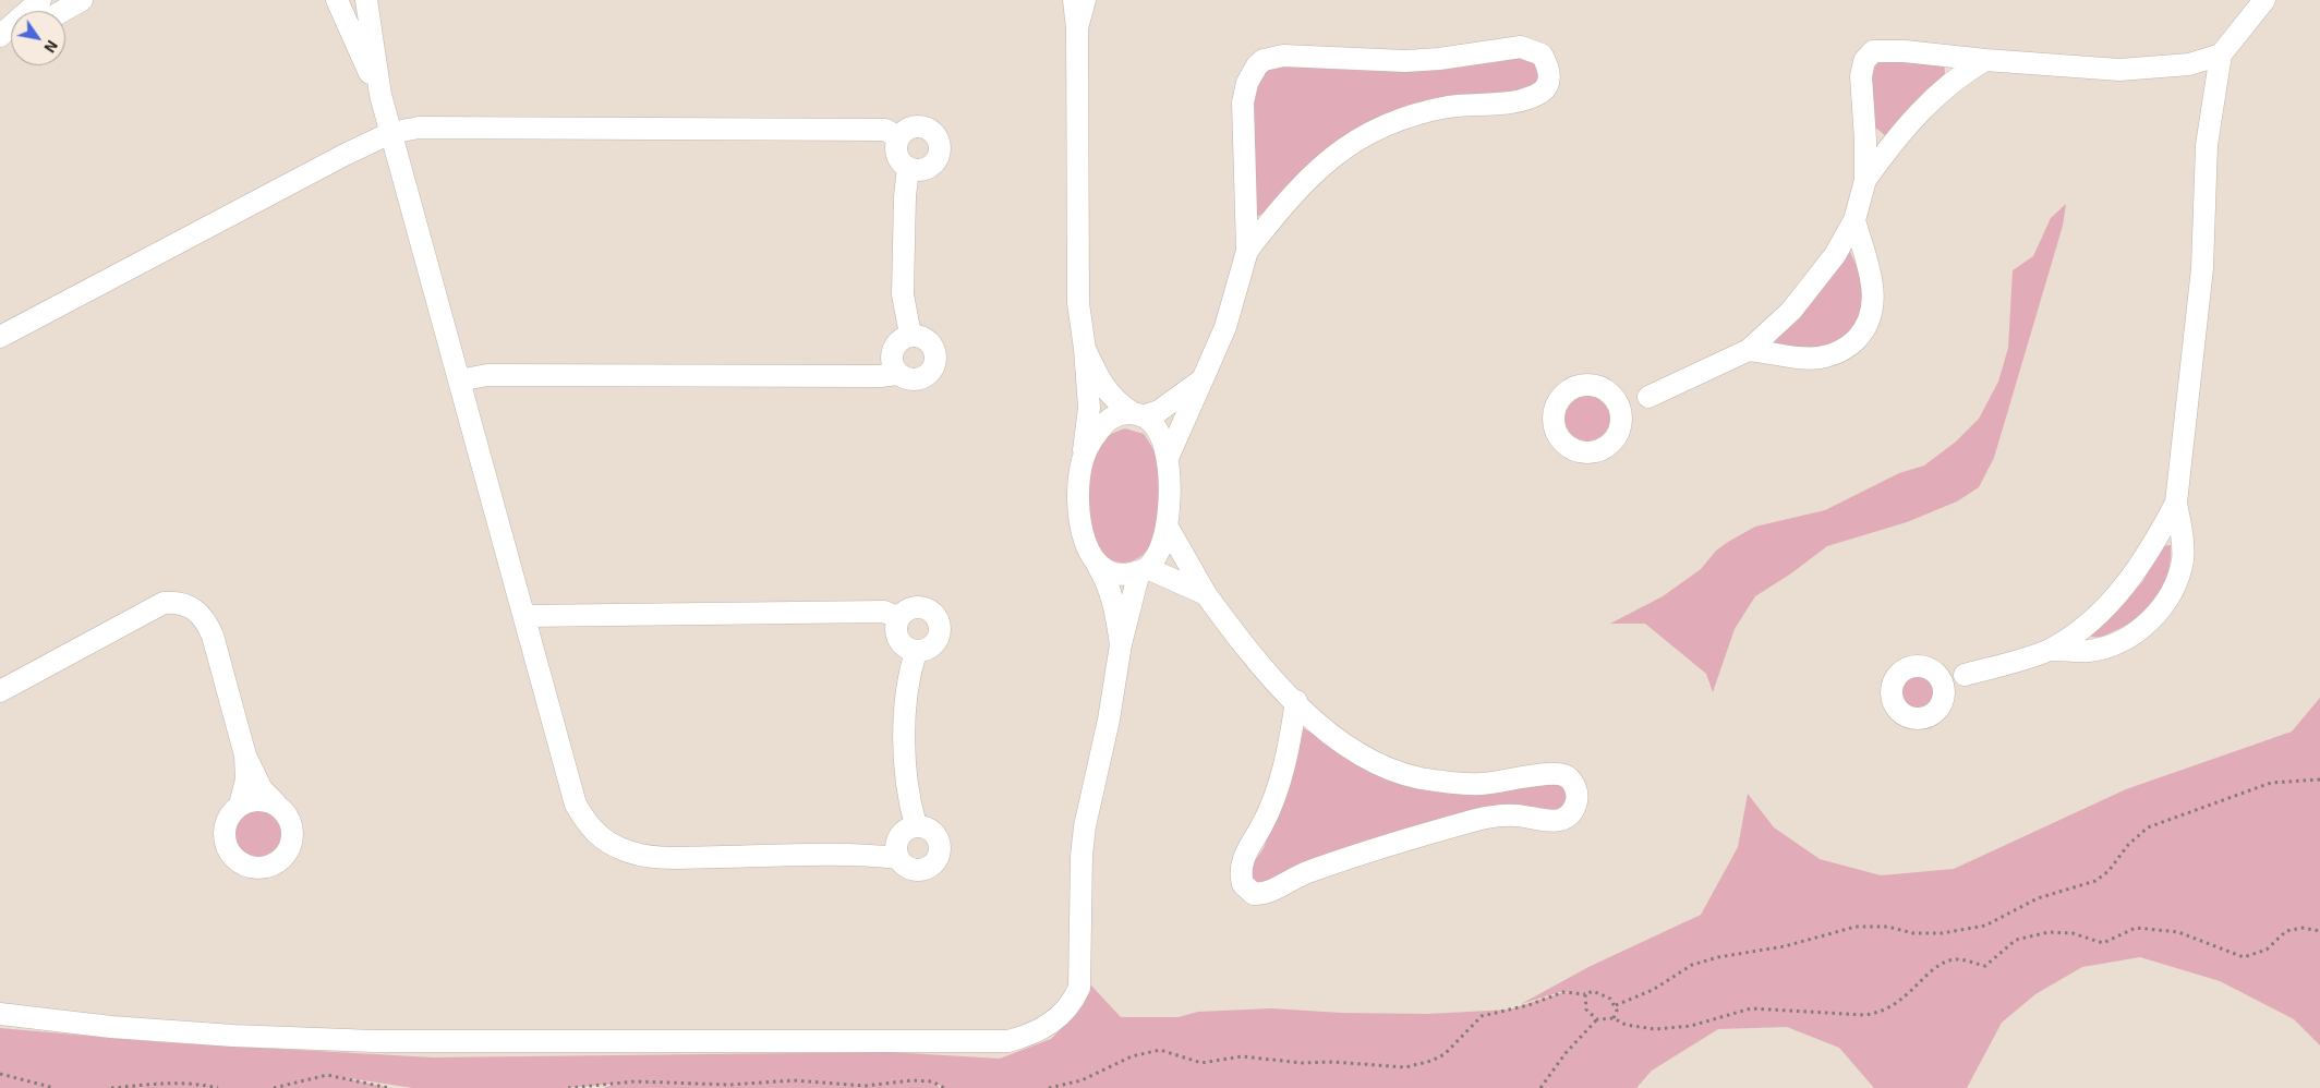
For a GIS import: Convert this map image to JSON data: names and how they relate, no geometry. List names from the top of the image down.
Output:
{
  "north": "bottom right"
}
